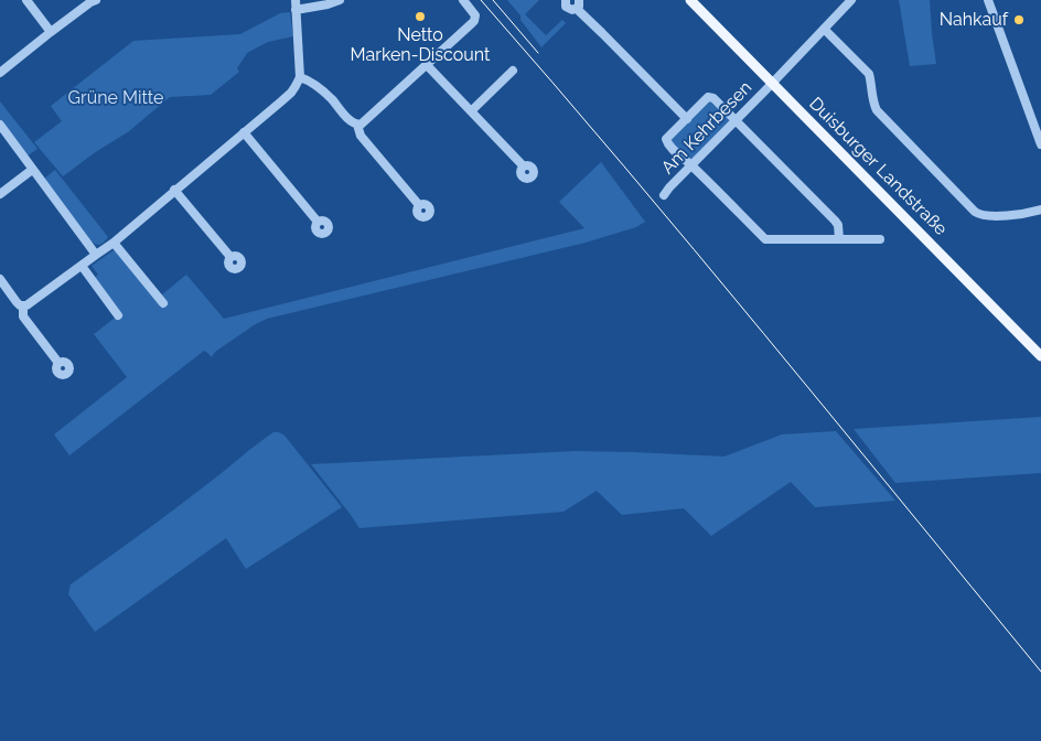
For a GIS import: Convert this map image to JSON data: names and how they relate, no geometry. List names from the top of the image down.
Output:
{
  "streets": {
    "main road": ["Duisburger Landstraße"],
    "street": ["Am Kehrbesen"]
  },
  "crossings": [
    ["Am Kehrbesen", "Duisburger Landstraße"]
  ],
  "parks": ["Grüne Mitte"],
  "places": ["Netto Marken-Discount", "Nahkauf"]
}
